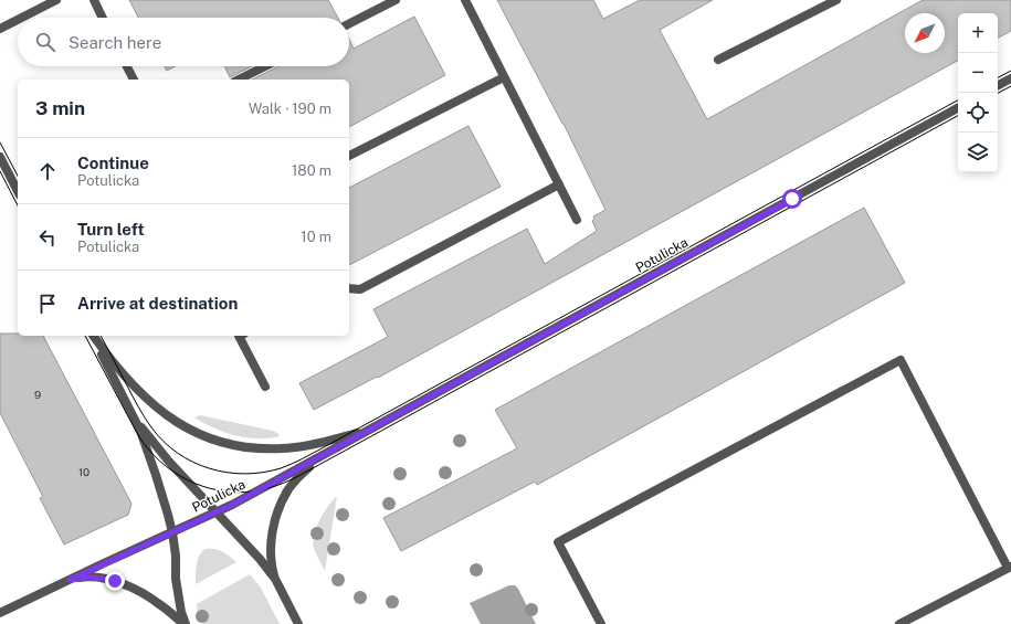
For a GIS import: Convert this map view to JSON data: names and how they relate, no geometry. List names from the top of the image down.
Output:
{
  "streets": {
    "street": ["Potulicka"]
  },
  "house_numbers": ["9", "10"],
  "north": "bottom left",
  "page": {
    "map_buttons": ["+", "−"],
    "search": "Search here",
    "heading": ["3 min", "Walk · 190 m"],
    "list": [
      ["Continue", "Potulicka", "180 m"],
      ["Turn left", "Potulicka", "10 m"],
      "Arrive at destination"
    ]
  }
}
